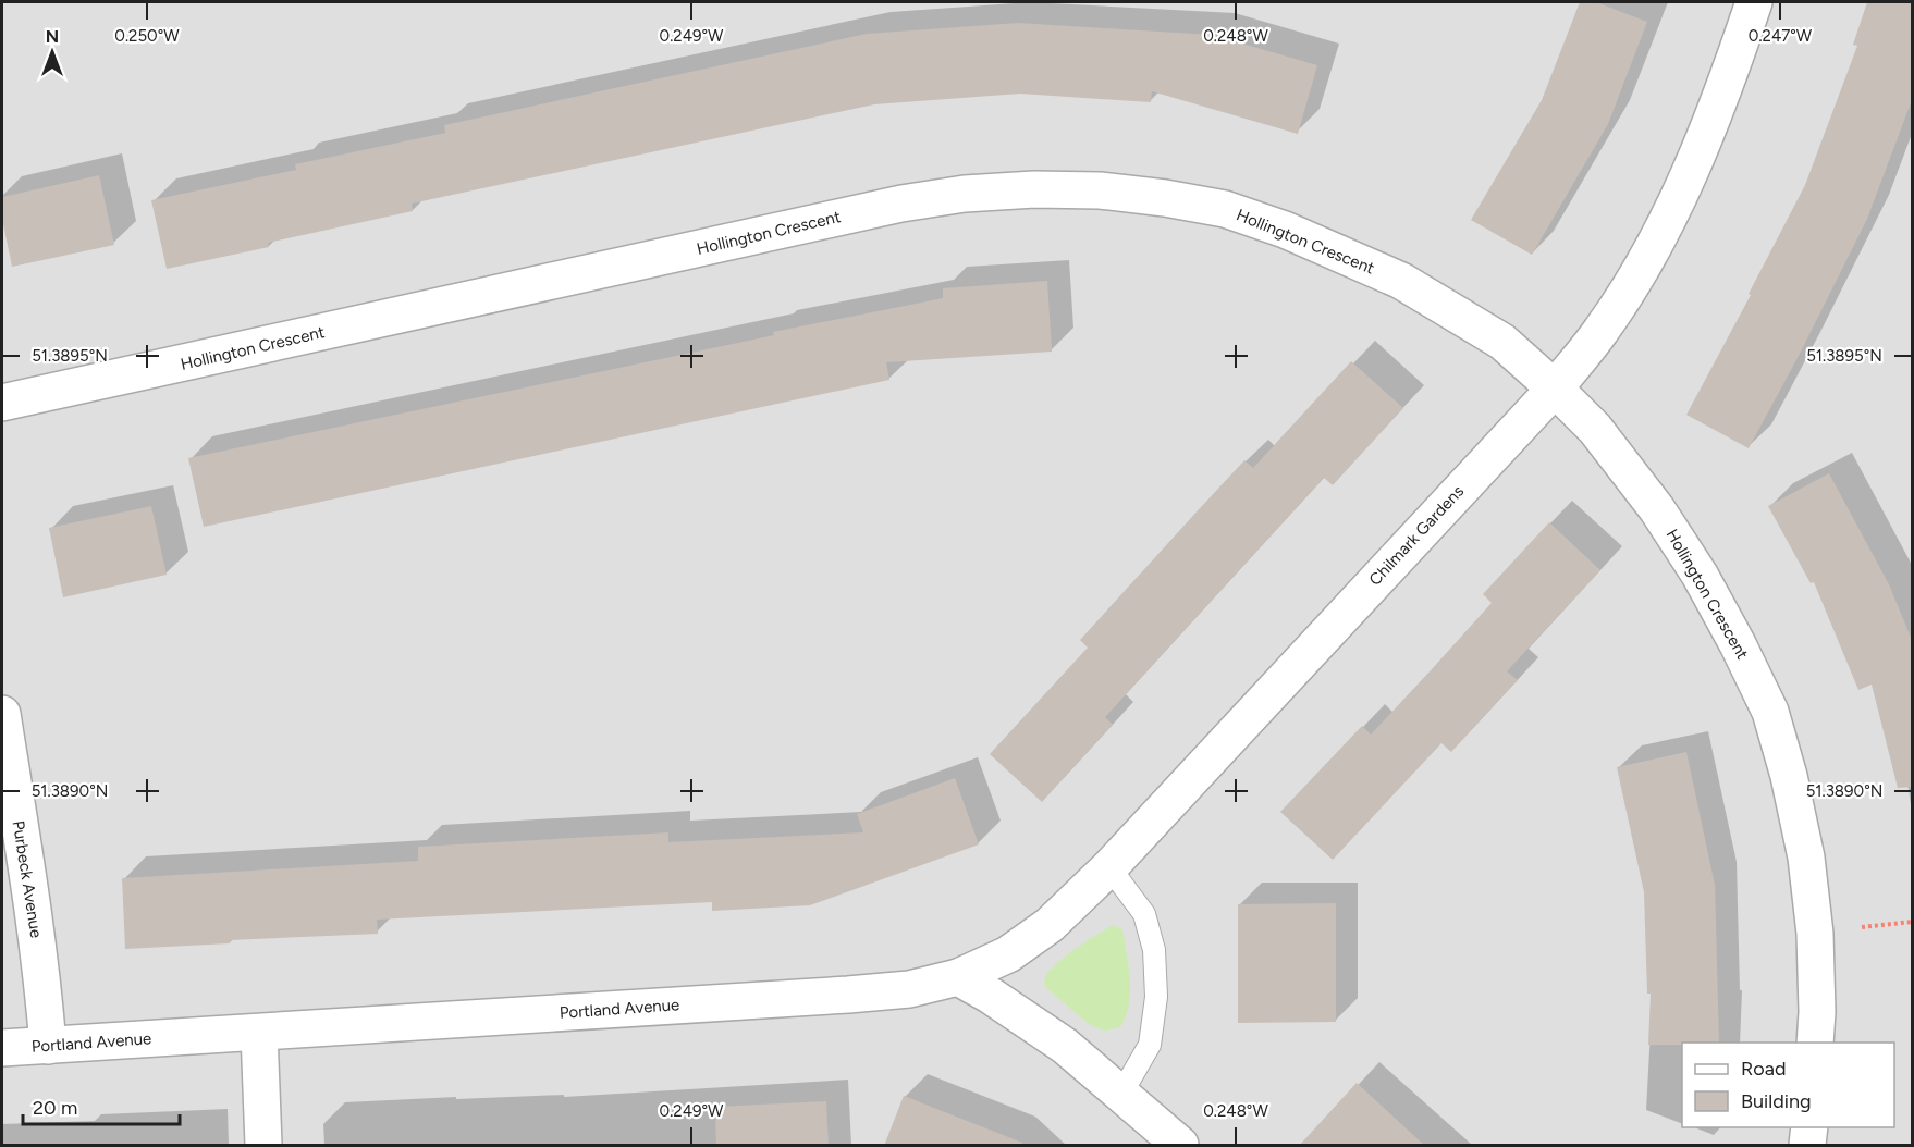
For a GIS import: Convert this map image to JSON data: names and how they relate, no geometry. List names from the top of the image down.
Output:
{
  "streets": {
    "street": [
      "Hollington Crescent",
      "Chilmark Gardens",
      "Purbeck Avenue",
      "Portland Avenue"
    ]
  },
  "crossings": [
    ["Hollington Crescent", "Chilmark Gardens"],
    ["Chilmark Gardens", "Portland Avenue"],
    ["Purbeck Avenue", "Portland Avenue"]
  ],
  "legend": ["Road", "Building"],
  "scale_bar": "20 m",
  "north": "top",
  "coordinates": [
    "0.250°W",
    "0.249°W",
    "0.248°W",
    "0.247°W",
    "51.3895°N",
    "51.3890°N"
  ]
}
